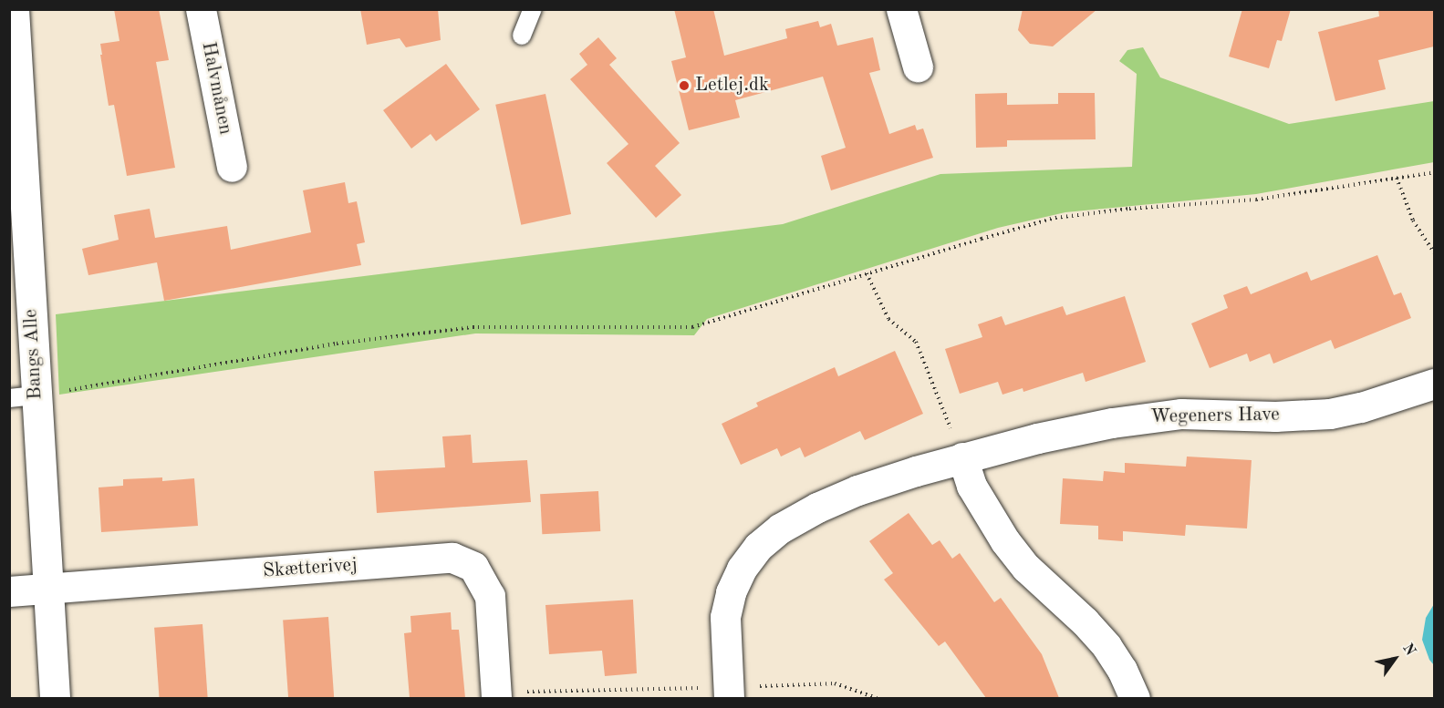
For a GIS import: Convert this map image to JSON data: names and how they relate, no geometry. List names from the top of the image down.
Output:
{
  "streets": {
    "street": [
      "Halvmånen",
      "Bangs Alle",
      "Wegeners Have",
      "Skætterivej"
    ]
  },
  "crossings": [
    ["Bangs Alle", "Skætterivej"]
  ],
  "places": ["Letlej.dk"],
  "north": "top right"
}
